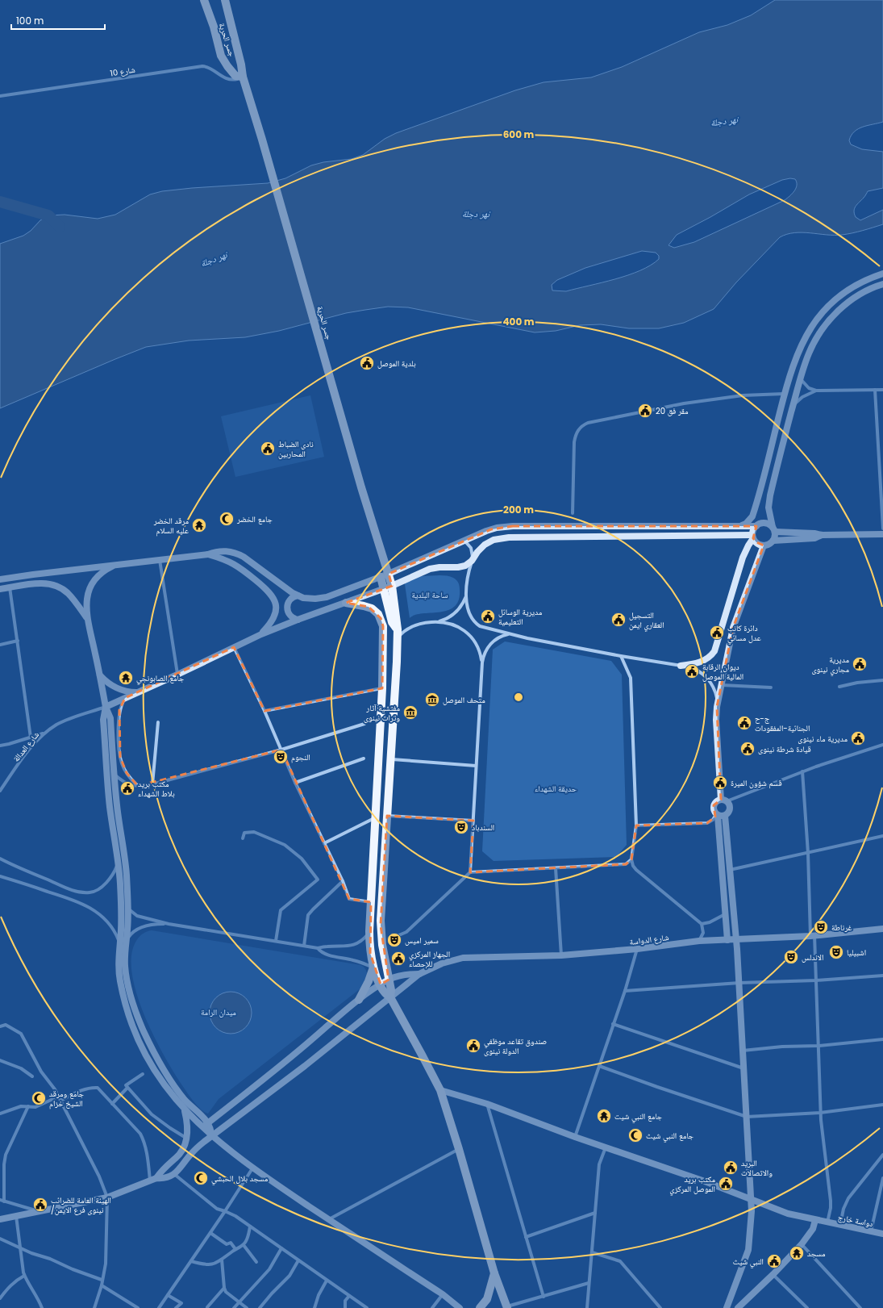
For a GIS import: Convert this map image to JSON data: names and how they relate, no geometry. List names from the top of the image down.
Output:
{
  "streets": {
    "main road": ["جسر الحرية", "شارع الدواسة", "دواسة خارج"],
    "street": ["شارع 10", "شارع العدالة"]
  },
  "crossings": [
    ["جسر الحرية", "شارع 10"],
    ["جسر الحرية", "شارع الدواسة"]
  ],
  "water": ["نهر دجلة"],
  "parks": ["ساحة البلدية", "حديقة الشهداء", "ميدان الرامة"],
  "places": {
    "public building": [
      "بلدية الموصل",
      "مقر فق 20",
      "نادي الضباط المحاربين",
      "مديرية الوسائل التعليمية",
      "التسجيل العقاري ايمن",
      "دائرة كانب عدل مسائي",
      "مديرية مجاري نينوى",
      "ديوان الرقابة المالية الموصل",
      "ج-ح الجنائية-المفقودات",
      "مديرية ماء نينوى",
      "قيادة شرطة نينوى",
      "قسم شؤون الميرة",
      "مكتب بريد بلاط الشهداء",
      "الجهاز المركزي للإحصاء",
      "صندوق تقاعد موظفي الدولة نينوى",
      "البريد والاتصالات",
      "مكتب بريد الموصل المركزي",
      "الهيئة العامة للضرائب /نينوى فرع الايمن",
      "النبي شيث"
    ],
    "mosque": [
      "جامع الخضر",
      "جامع ومرقد الشيخ خزام",
      "جامع النبي شيث",
      "مسجد بلال الحبشي"
    ],
    "temple": [
      "مرقد الخضر عليه السلام",
      "جامع الصابونجي",
      "جامع النبي شيت",
      "مسجد"
    ],
    "museum": ["متحف الموصل", "مفتشية آثار وتراث نينوى"],
    "theatre": [
      "النجوم",
      "السندباد",
      "غرناطة",
      "سمير اميس",
      "اشبيليا",
      "الاندلس"
    ]
  },
  "scale_bar": "100 m",
  "rings": ["600 m", "400 m", "200 m"]
}
